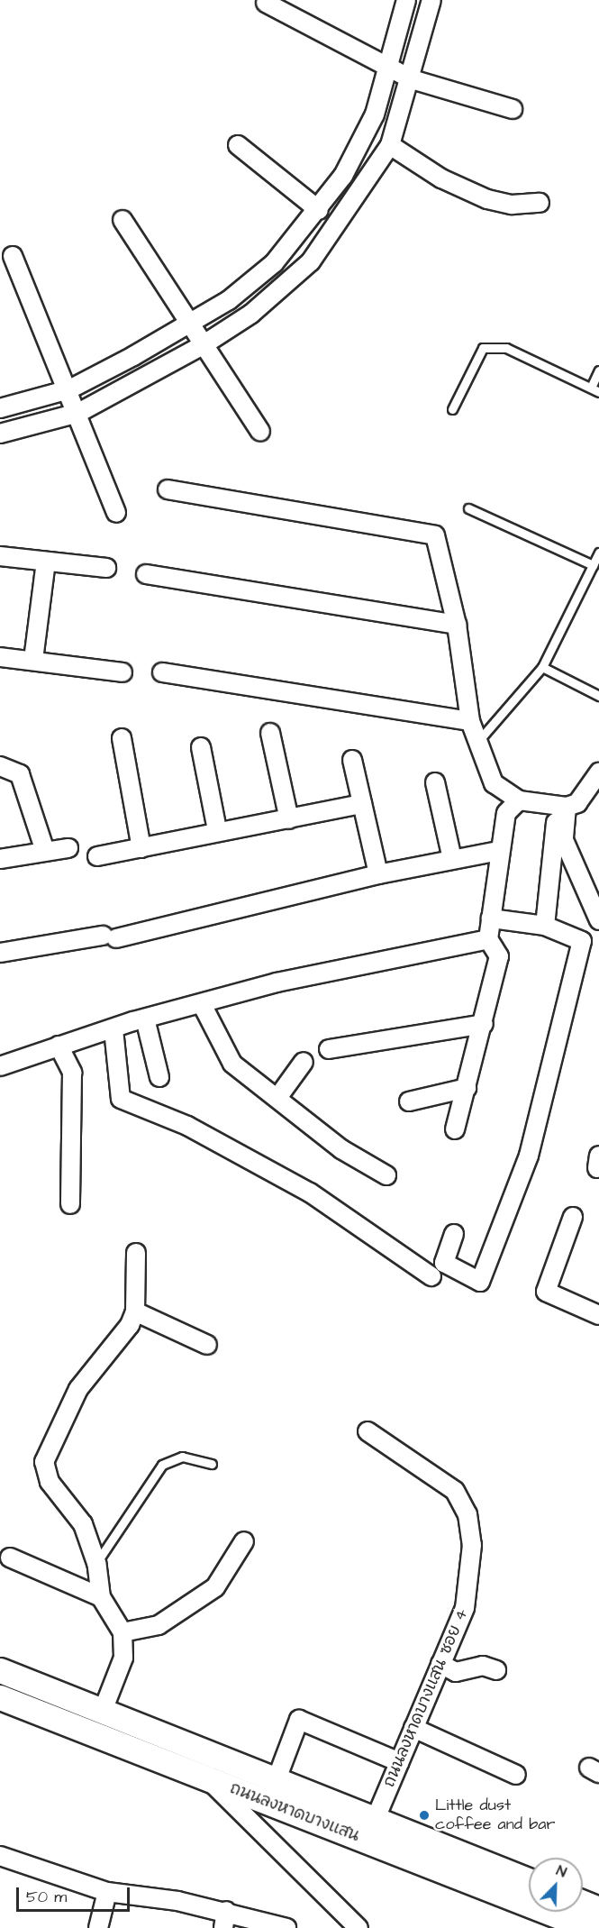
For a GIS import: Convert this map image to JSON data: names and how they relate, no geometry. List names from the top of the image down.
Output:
{
  "streets": {
    "main road": ["ถนนลงหาดบางแสน"],
    "street": ["ถนนลงหาดบางแสน ซอย 4"]
  },
  "crossings": [
    ["ถนนลงหาดบางแสน ซอย 4", "ถนนลงหาดบางแสน"]
  ],
  "places": ["Little dust coffee and bar"],
  "scale_bar": "50 m",
  "north": "top right"
}
